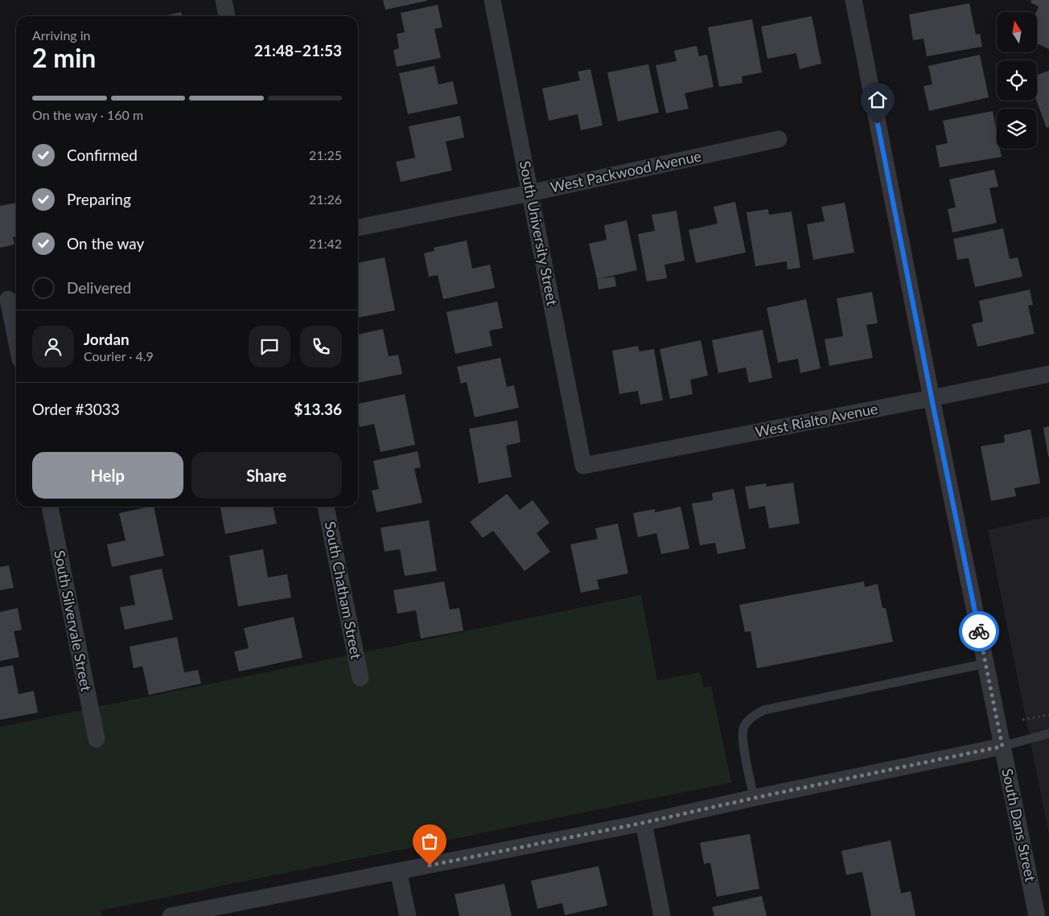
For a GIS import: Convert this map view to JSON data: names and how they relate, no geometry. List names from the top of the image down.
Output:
{
  "streets": {
    "street": [
      "West Packwood Avenue",
      "South University Street",
      "West Rialto Avenue",
      "South Chatham Street",
      "South Silvervale Street",
      "South Dans Street"
    ]
  },
  "crossings": [
    ["West Packwood Avenue", "South University Street"],
    ["South University Street", "West Rialto Avenue"],
    ["West Rialto Avenue", "South Dans Street"]
  ],
  "north": "top",
  "page": {
    "heading": ["2 min", "Arriving in", "21:48–21:53"],
    "panel": [
      "Jordan",
      "Courier · 4.9",
      "Order #3033",
      "$13.36"
    ],
    "bar": "On the way · 160 m",
    "list": [
      ["Confirmed", "21:25"],
      ["Preparing", "21:26"],
      ["On the way", "21:42"],
      "Delivered"
    ],
    "buttons": ["Help", "Share"]
  }
}
